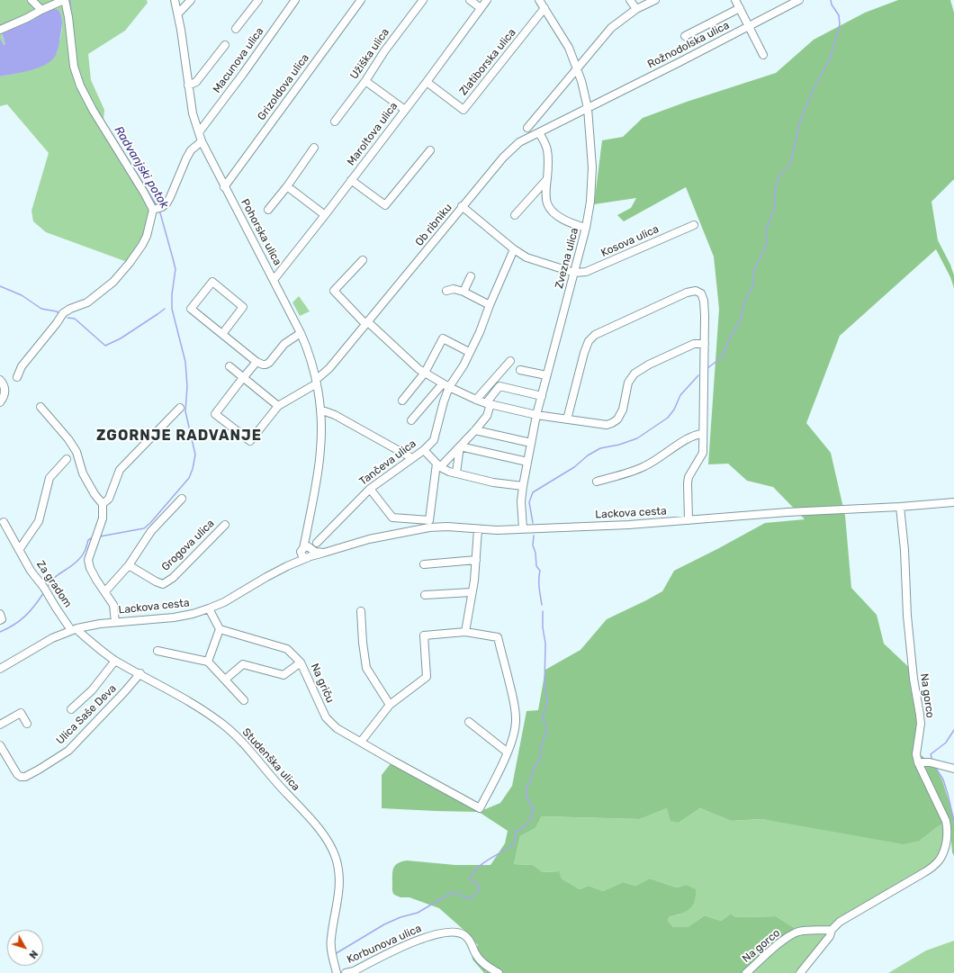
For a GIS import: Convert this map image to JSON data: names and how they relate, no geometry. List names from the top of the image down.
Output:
{
  "streets": {
    "street": [
      "Rožnodolska ulica",
      "Užiška ulica",
      "Macunova ulica",
      "Zlatiborska ulica",
      "Grizoldova ulica",
      "Maroltova ulica",
      "Ob ribniku",
      "Pohorska ulica",
      "Kosova ulica",
      "Zvezna ulica",
      "Tančeva ulica",
      "Lackova cesta",
      "Grogova ulica",
      "Za gradom",
      "Na griču",
      "Na gorco",
      "Ulica Saše Deva",
      "Studenška ulica",
      "Korbunova ulica"
    ]
  },
  "crossings": [
    ["Rožnodolska ulica", "Ob ribniku"],
    ["Rožnodolska ulica", "Zvezna ulica"],
    ["Macunova ulica", "Pohorska ulica"],
    ["Zlatiborska ulica", "Maroltova ulica"],
    ["Zlatiborska ulica", "Zvezna ulica"],
    ["Grizoldova ulica", "Pohorska ulica"],
    ["Maroltova ulica", "Pohorska ulica"],
    ["Ob ribniku", "Pohorska ulica"],
    ["Ob ribniku", "Zvezna ulica"],
    ["Pohorska ulica", "Lackova cesta"],
    ["Kosova ulica", "Zvezna ulica"],
    ["Zvezna ulica", "Lackova cesta"],
    ["Lackova cesta", "Za gradom"],
    ["Lackova cesta", "Na gorco"],
    ["Lackova cesta", "Studenška ulica"],
    ["Za gradom", "Studenška ulica"],
    ["Ulica Saše Deva", "Studenška ulica"]
  ],
  "districts": ["ZGORNJE RADVANJE"],
  "water": ["Radvanjski potok"],
  "north": "bottom right"
}
